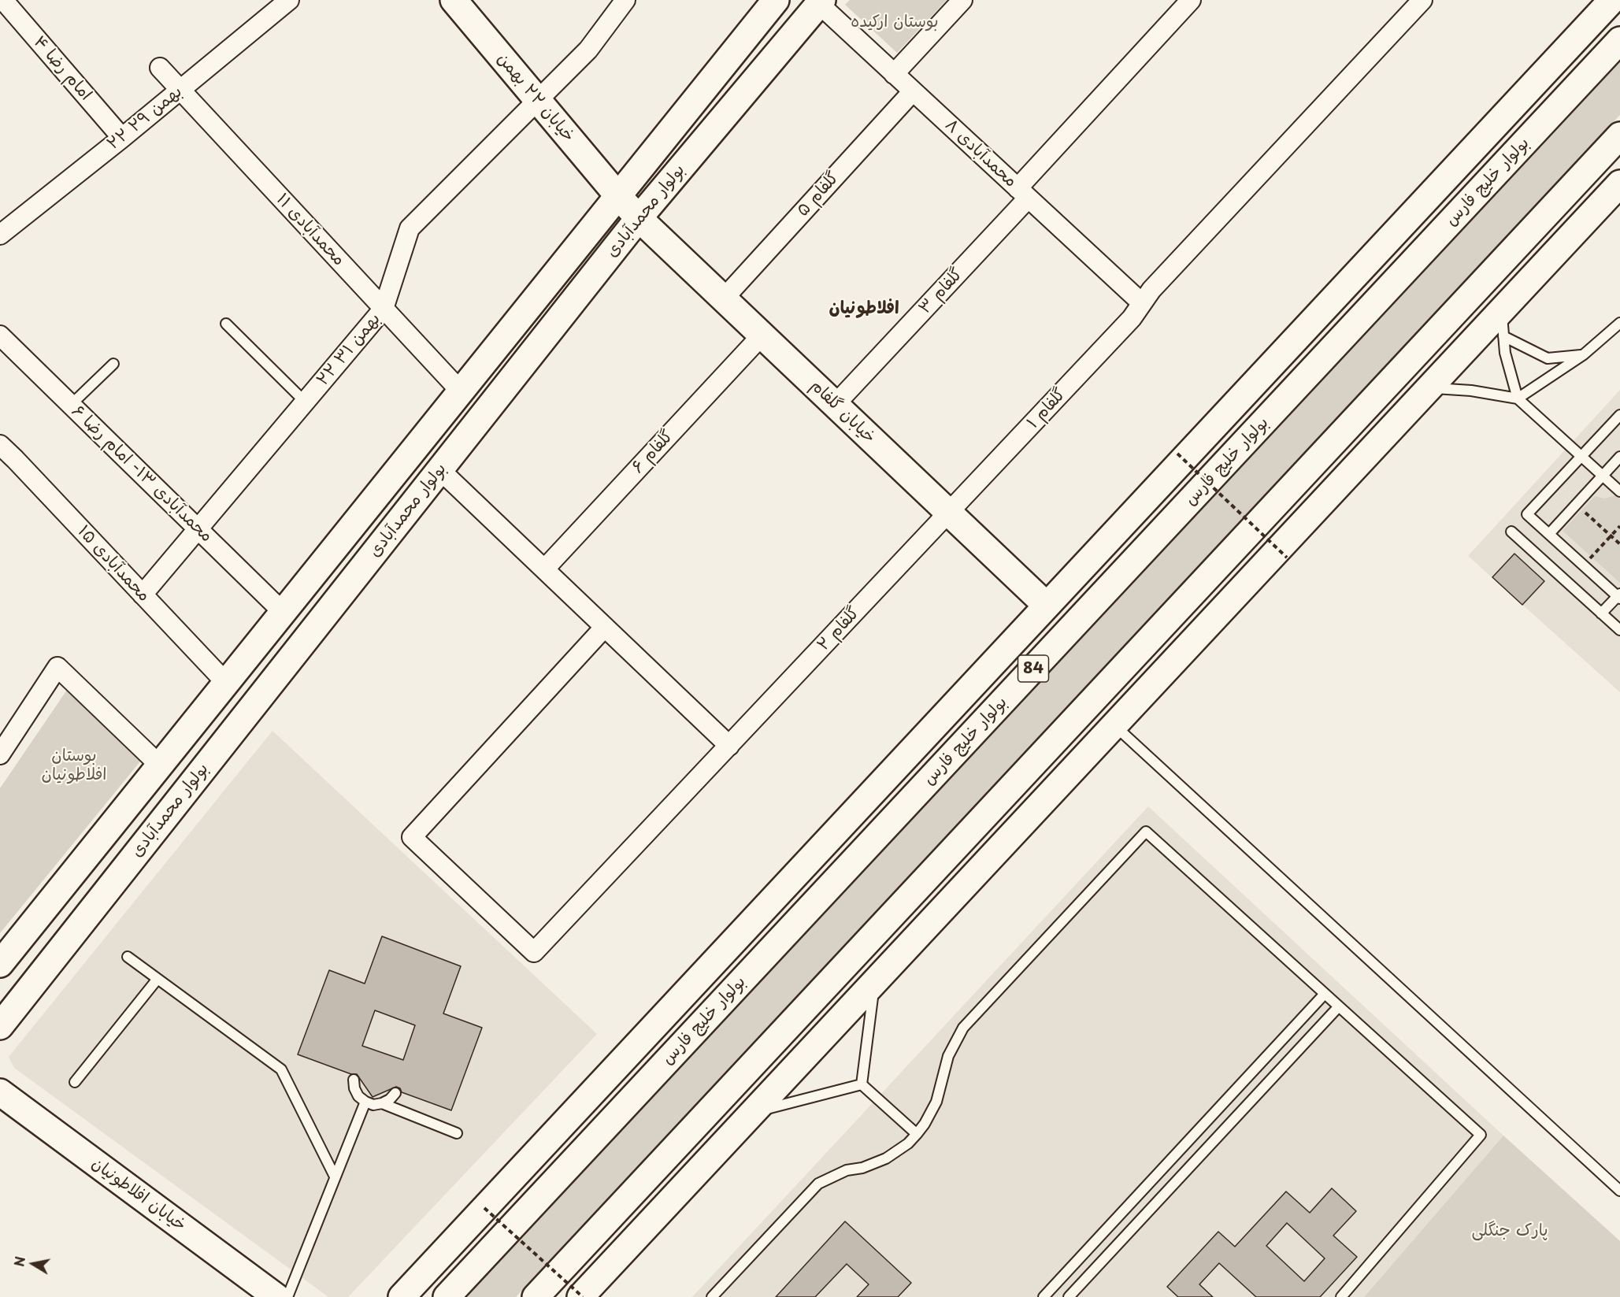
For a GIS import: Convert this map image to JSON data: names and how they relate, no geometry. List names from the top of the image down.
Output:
{
  "streets": {
    "main road": [
      "خیابان ۲۲ بهمن",
      "بولوار خلیج فارس",
      "بولوار محمدآبادی",
      "خیابان گلفام",
      "84",
      "خیابان افلاطونیان"
    ],
    "street": [
      "امام رضا ۴",
      "۲۲ بهمن ۲۹",
      "محمدآبادی ۸",
      "گلفام ۵",
      "محمدآبادی ۱۱",
      "گلفام ۳",
      "۲۲ بهمن ۳۱",
      "گلفام ۱",
      "گلفام ۶",
      "محمدآبادی ۱۳- امام رضا ۶",
      "محمدآبادی ۱۵",
      "گلفام ۲"
    ]
  },
  "crossings": [
    ["امام رضا ۴", "۲۲ بهمن ۲۹"],
    ["خیابان ۲۲ بهمن", "بولوار محمدآبادی"],
    ["خیابان ۲۲ بهمن", "۲۲ بهمن ۳۱"],
    ["خیابان ۲۲ بهمن", "خیابان گلفام"],
    ["۲۲ بهمن ۲۹", "محمدآبادی ۱۱"],
    ["محمدآبادی ۸", "گلفام ۵"],
    ["محمدآبادی ۸", "بولوار محمدآبادی"],
    ["محمدآبادی ۸", "گلفام ۳"],
    ["محمدآبادی ۸", "گلفام ۱"],
    ["گلفام ۵", "خیابان گلفام"],
    ["بولوار محمدآبادی", "محمدآبادی ۱۱"],
    ["بولوار محمدآبادی", "خیابان گلفام"],
    ["بولوار محمدآبادی", "محمدآبادی ۱۳- امام رضا ۶"],
    ["بولوار محمدآبادی", "محمدآبادی ۱۵"],
    ["محمدآبادی ۱۱", "۲۲ بهمن ۳۱"],
    ["گلفام ۳", "خیابان گلفام"],
    ["۲۲ بهمن ۳۱", "محمدآبادی ۱۳- امام رضا ۶"],
    ["۲۲ بهمن ۳۱", "محمدآبادی ۱۵"],
    ["گلفام ۱", "خیابان گلفام"],
    ["گلفام ۱", "گلفام ۲"],
    ["خیابان گلفام", "گلفام ۶"],
    ["خیابان گلفام", "گلفام ۲"]
  ],
  "districts": ["افلاطونیان"],
  "parks": ["بوستان ارکیده", "بوستان افلاطونیان", "پارک جنگلی"],
  "north": "left"
}
